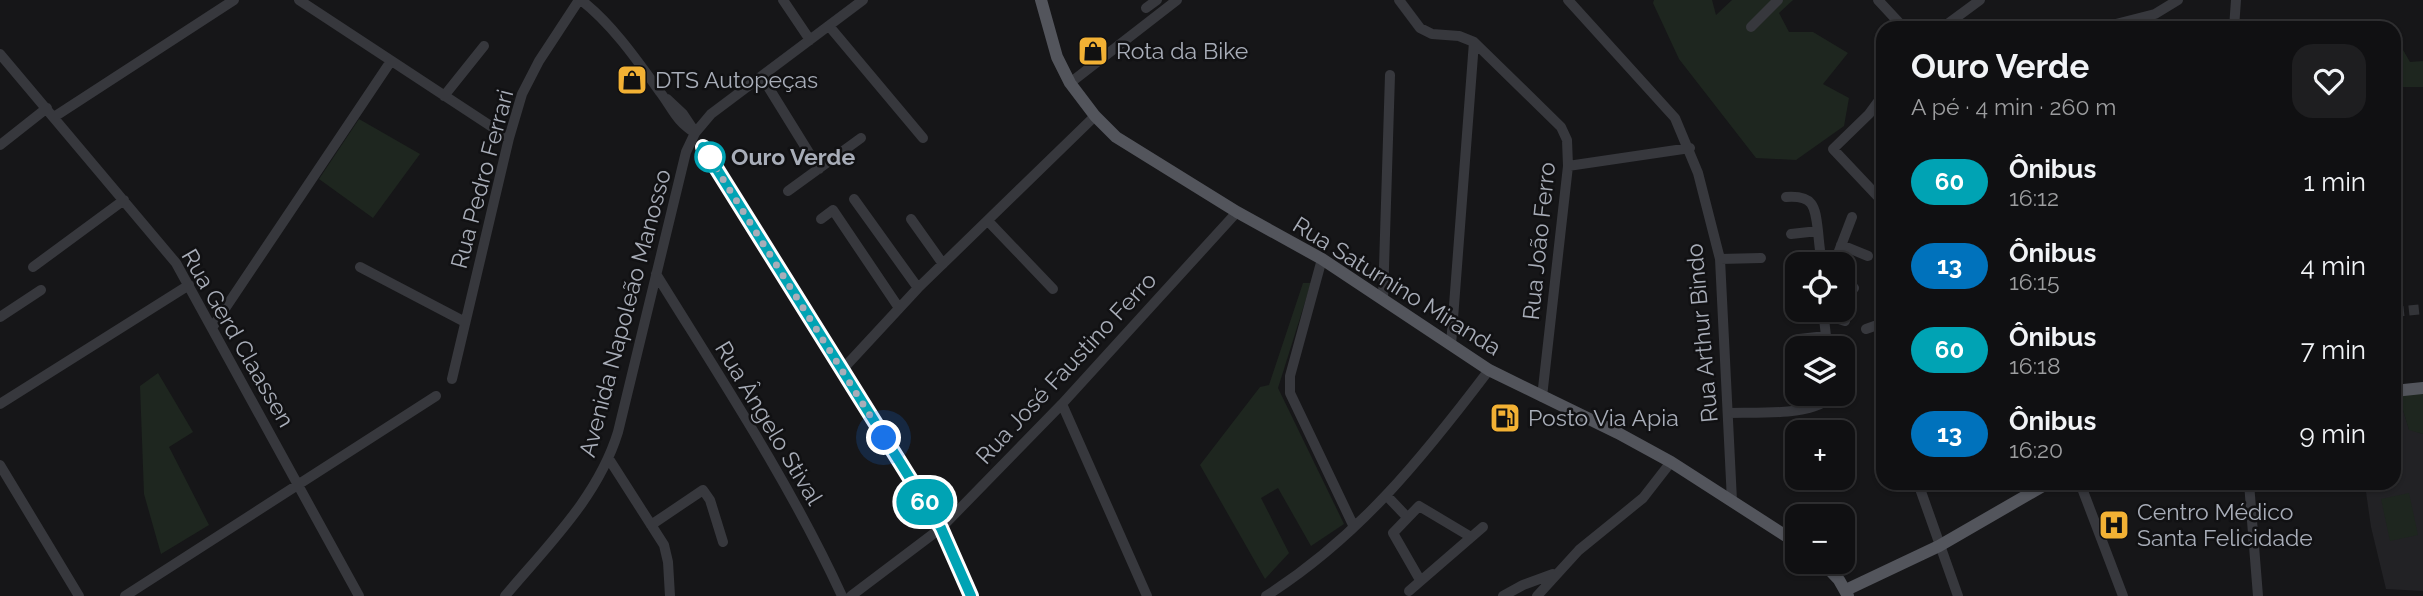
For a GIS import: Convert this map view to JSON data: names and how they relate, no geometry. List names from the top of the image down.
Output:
{
  "streets": {
    "main road": ["Rua Saturnino Miranda"],
    "street": [
      "Rua Pedro Ferrari",
      "Rua João Ferro",
      "Avenida Napoleão Manosso",
      "Rua Arthur Bindo",
      "Rua Gerd Claassen",
      "Rua José Faustino Ferro",
      "Rua Ângelo Stival"
    ]
  },
  "crossings": [
    ["Rua João Ferro", "Rua Saturnino Miranda"],
    ["Rua Saturnino Miranda", "Rua Arthur Bindo"],
    ["Rua Saturnino Miranda", "Rua José Faustino Ferro"],
    ["Avenida Napoleão Manosso", "Rua Ângelo Stival"]
  ],
  "places": {
    "shop": ["Rota da Bike", "DTS Autopeças"],
    "other": ["Ouro Verde"],
    "fuel station": ["Posto Via Apia"],
    "hospital": ["Centro Médico Santa Felicidade"]
  },
  "lines": ["bus line 60"],
  "page": {
    "on_map": "60",
    "heading": ["Ouro Verde", "A pé · 4 min · 260 m"],
    "list": [
      {
        "mark": "60",
        "name": "Ônibus",
        "note": "16:12",
        "value": "1 min"
      },
      {
        "mark": "13",
        "name": "Ônibus",
        "note": "16:15",
        "value": "4 min"
      },
      {
        "mark": "60",
        "name": "Ônibus",
        "note": "16:18",
        "value": "7 min"
      },
      {
        "mark": "13",
        "name": "Ônibus",
        "note": "16:20",
        "value": "9 min"
      }
    ],
    "map_buttons": ["+", "−"]
  }
}
